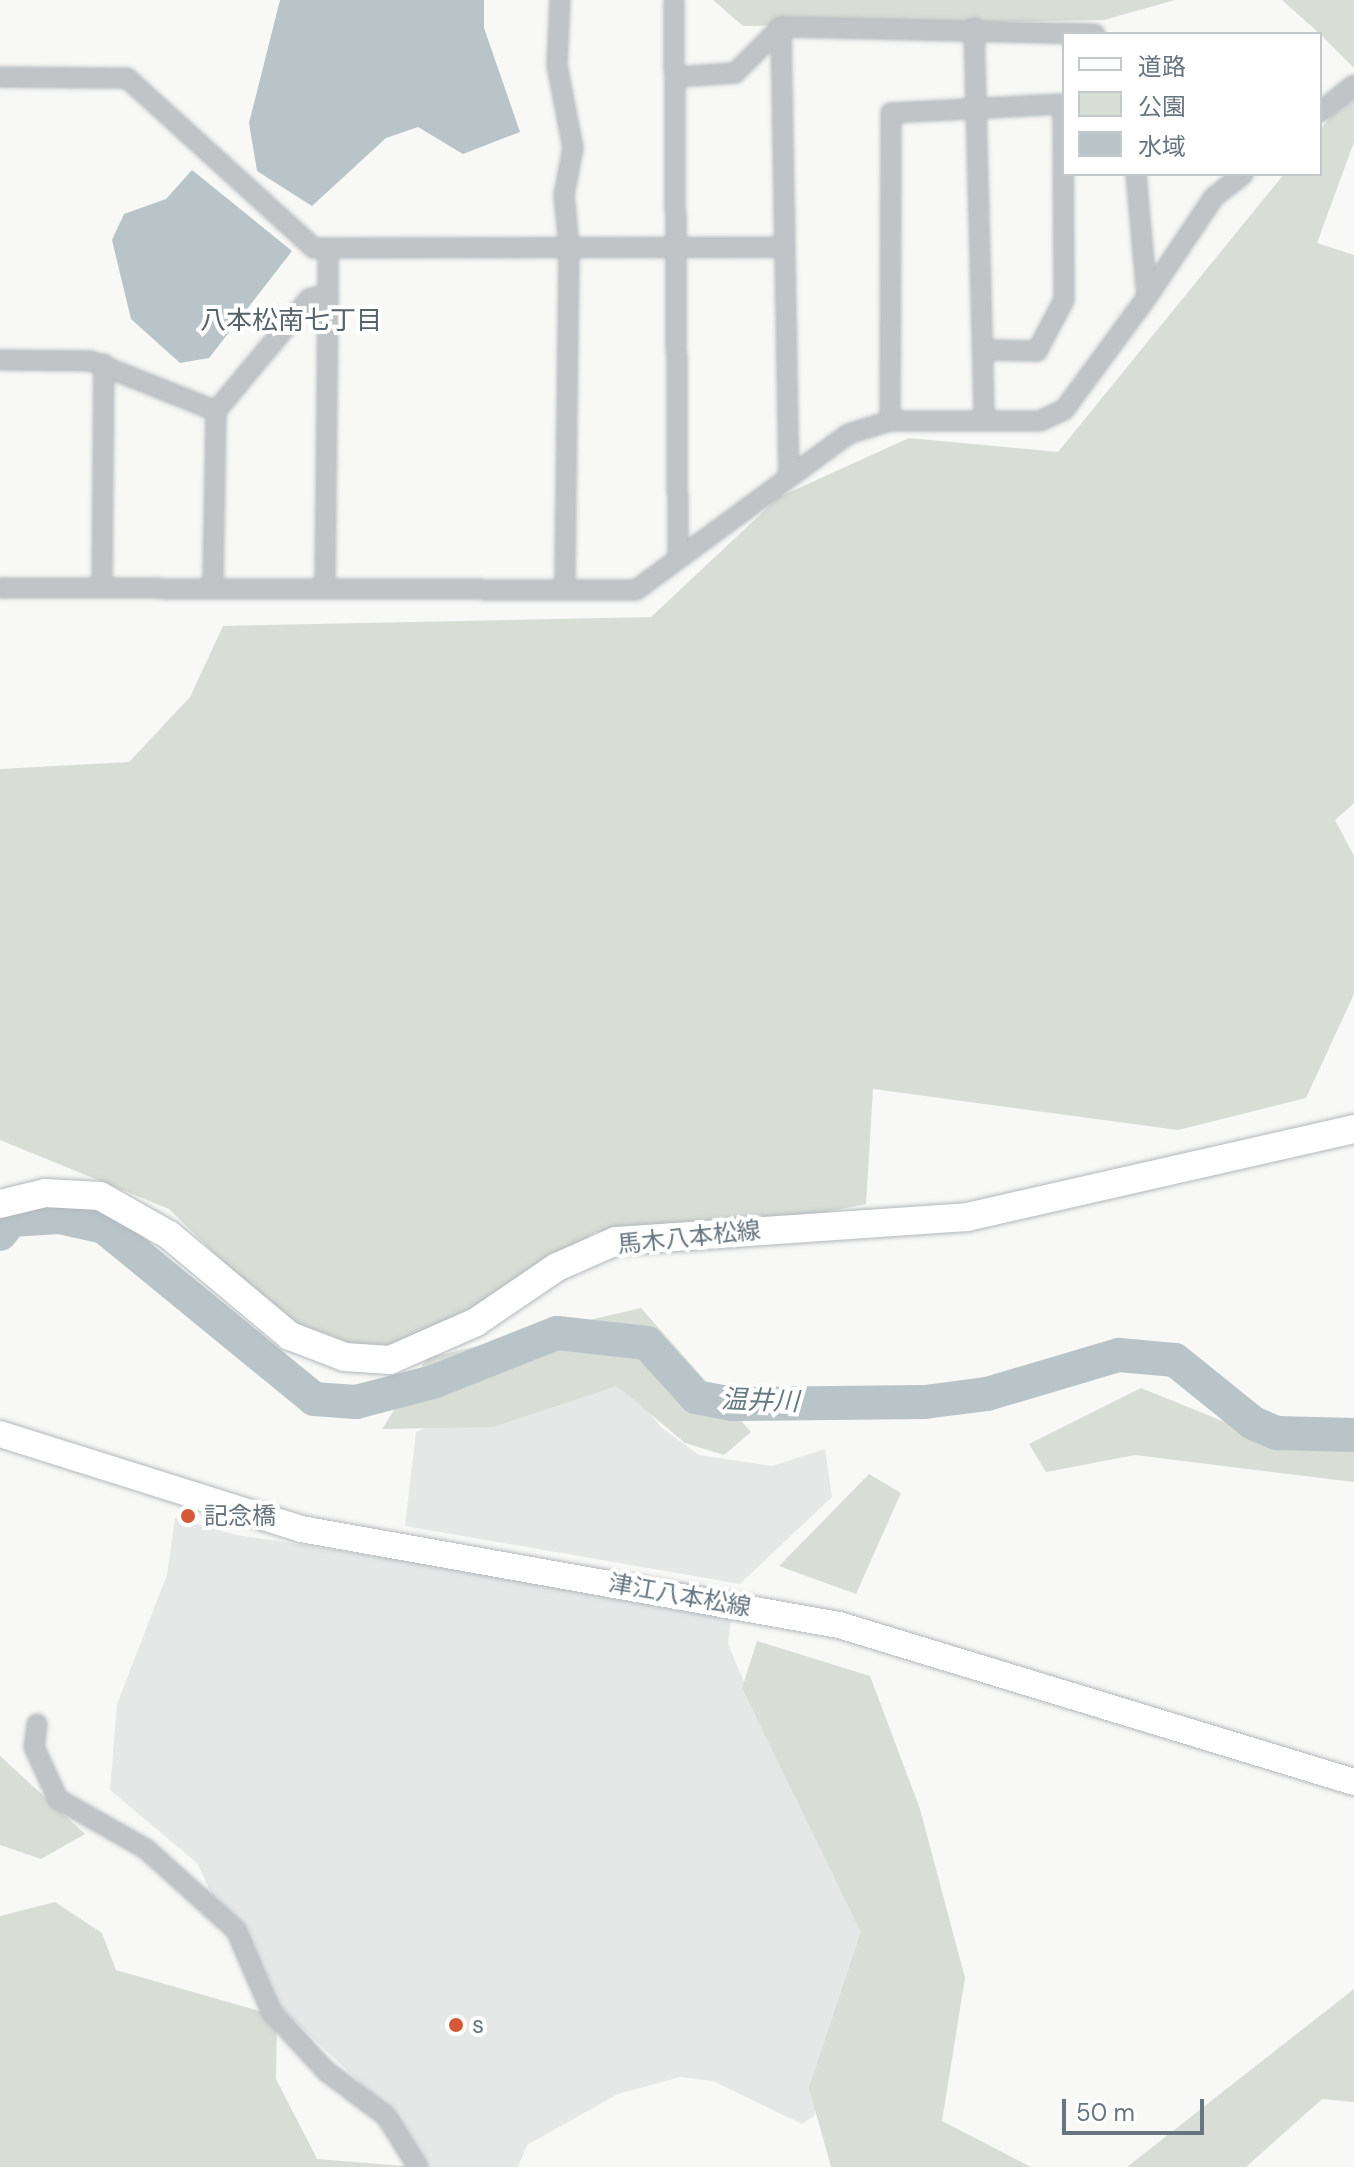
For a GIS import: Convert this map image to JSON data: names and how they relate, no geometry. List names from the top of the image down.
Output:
{
  "streets": {
    "main road": ["馬木八本松線", "津江八本松線"]
  },
  "districts": ["八本松南七丁目"],
  "water": ["温井川"],
  "places": ["記念橋", "s"],
  "legend": ["道路", "公園", "水域"],
  "scale_bar": "50 m"
}
